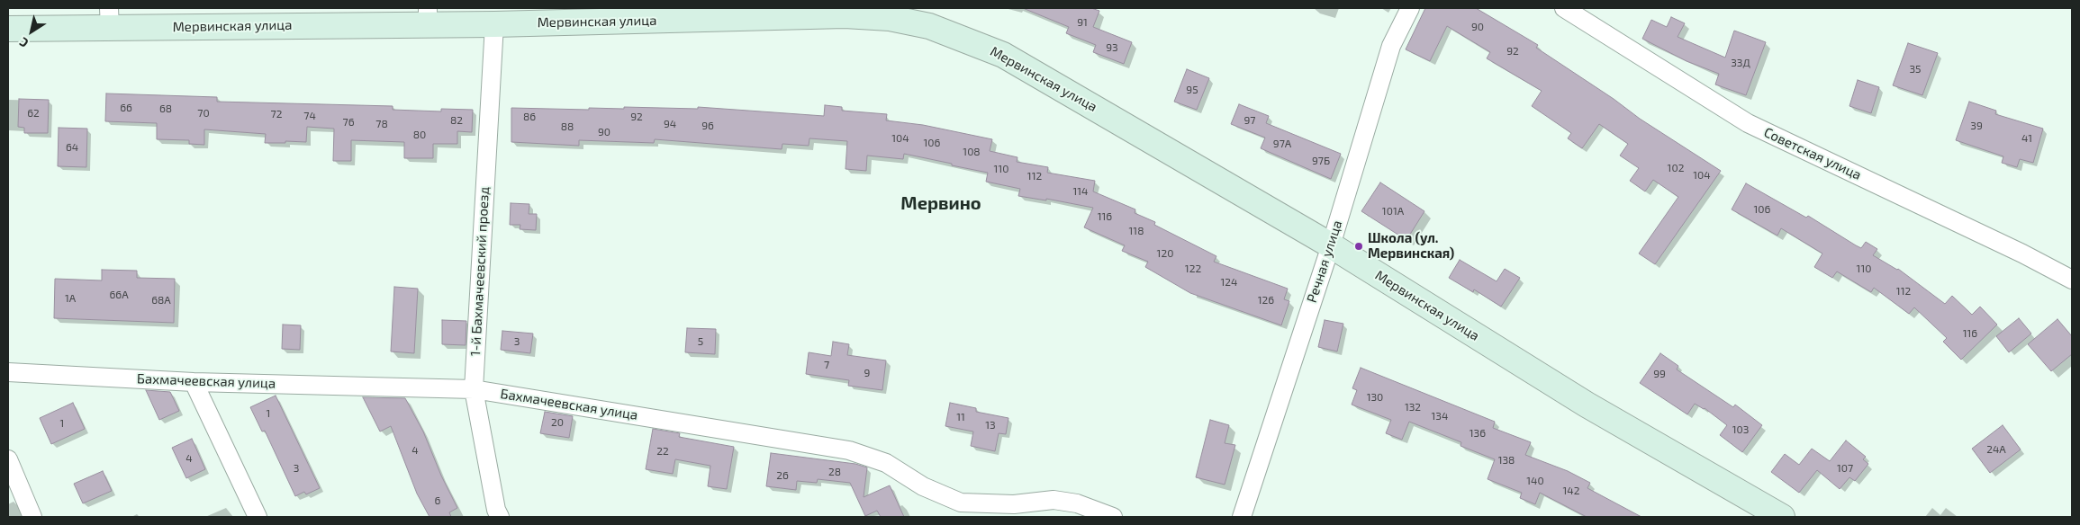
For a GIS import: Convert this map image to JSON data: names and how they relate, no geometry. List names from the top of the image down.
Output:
{
  "streets": {
    "street": [
      "Мервинская улица",
      "Советская улица",
      "Речная улица",
      "1-й Бахмачеевский проезд",
      "Бахмачеевская улица"
    ]
  },
  "crossings": [
    ["Мервинская улица", "Речная улица"],
    ["Мервинская улица", "1-й Бахмачеевский проезд"],
    ["1-й Бахмачеевский проезд", "Бахмачеевская улица"]
  ],
  "districts": ["Мервино"],
  "places": ["Школа (ул. Мервинская)"],
  "house_numbers": [
    "91",
    "90",
    "93",
    "92",
    "33Д",
    "35",
    "95",
    "66",
    "68",
    "62",
    "70",
    "72",
    "74",
    "86",
    "92",
    "82",
    "97",
    "76",
    "78",
    "94",
    "96",
    "39",
    "88",
    "90",
    "80",
    "104",
    "41",
    "106",
    "97А",
    "64",
    "108",
    "97Б",
    "102",
    "110",
    "104",
    "112",
    "114",
    "106",
    "101А",
    "116",
    "118",
    "120",
    "122",
    "110",
    "124",
    "112",
    "66А",
    "1А",
    "68А",
    "126",
    "116",
    "3",
    "5",
    "7",
    "9",
    "99",
    "130",
    "132",
    "1",
    "134",
    "11",
    "20",
    "1",
    "13",
    "103",
    "136",
    "24А",
    "4",
    "22",
    "4",
    "138",
    "3",
    "107",
    "28",
    "26",
    "140",
    "142",
    "6"
  ],
  "north": "bottom left"
}
